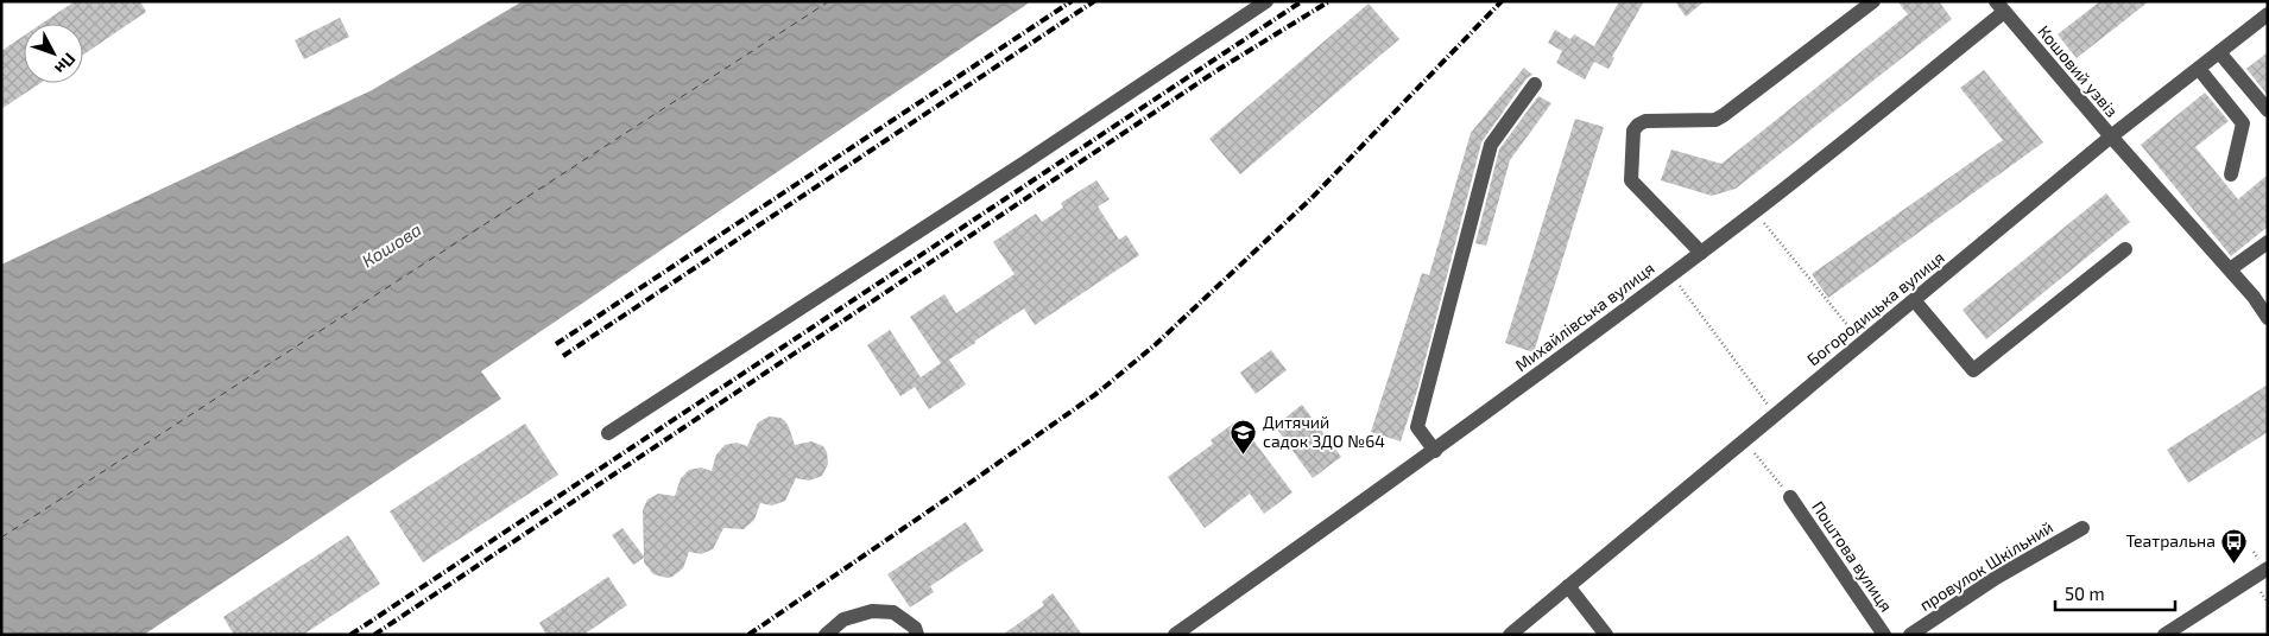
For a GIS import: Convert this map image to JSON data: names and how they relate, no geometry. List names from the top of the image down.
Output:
{
  "streets": {
    "street": [
      "Кошовий узвіз",
      "Богородицька вулиця",
      "Михайлівська вулиця",
      "Поштова вулиця",
      "провулок Шкільний"
    ]
  },
  "crossings": [
    ["Кошовий узвіз", "Богородицька вулиця"],
    ["Кошовий узвіз", "Михайлівська вулиця"]
  ],
  "water": ["Кошова"],
  "places": {
    "school or university": ["Дитячий садок ЗДО №64"],
    "bus stop": ["Театральна"]
  },
  "scale_bar": "50 m",
  "north": "bottom right"
}
